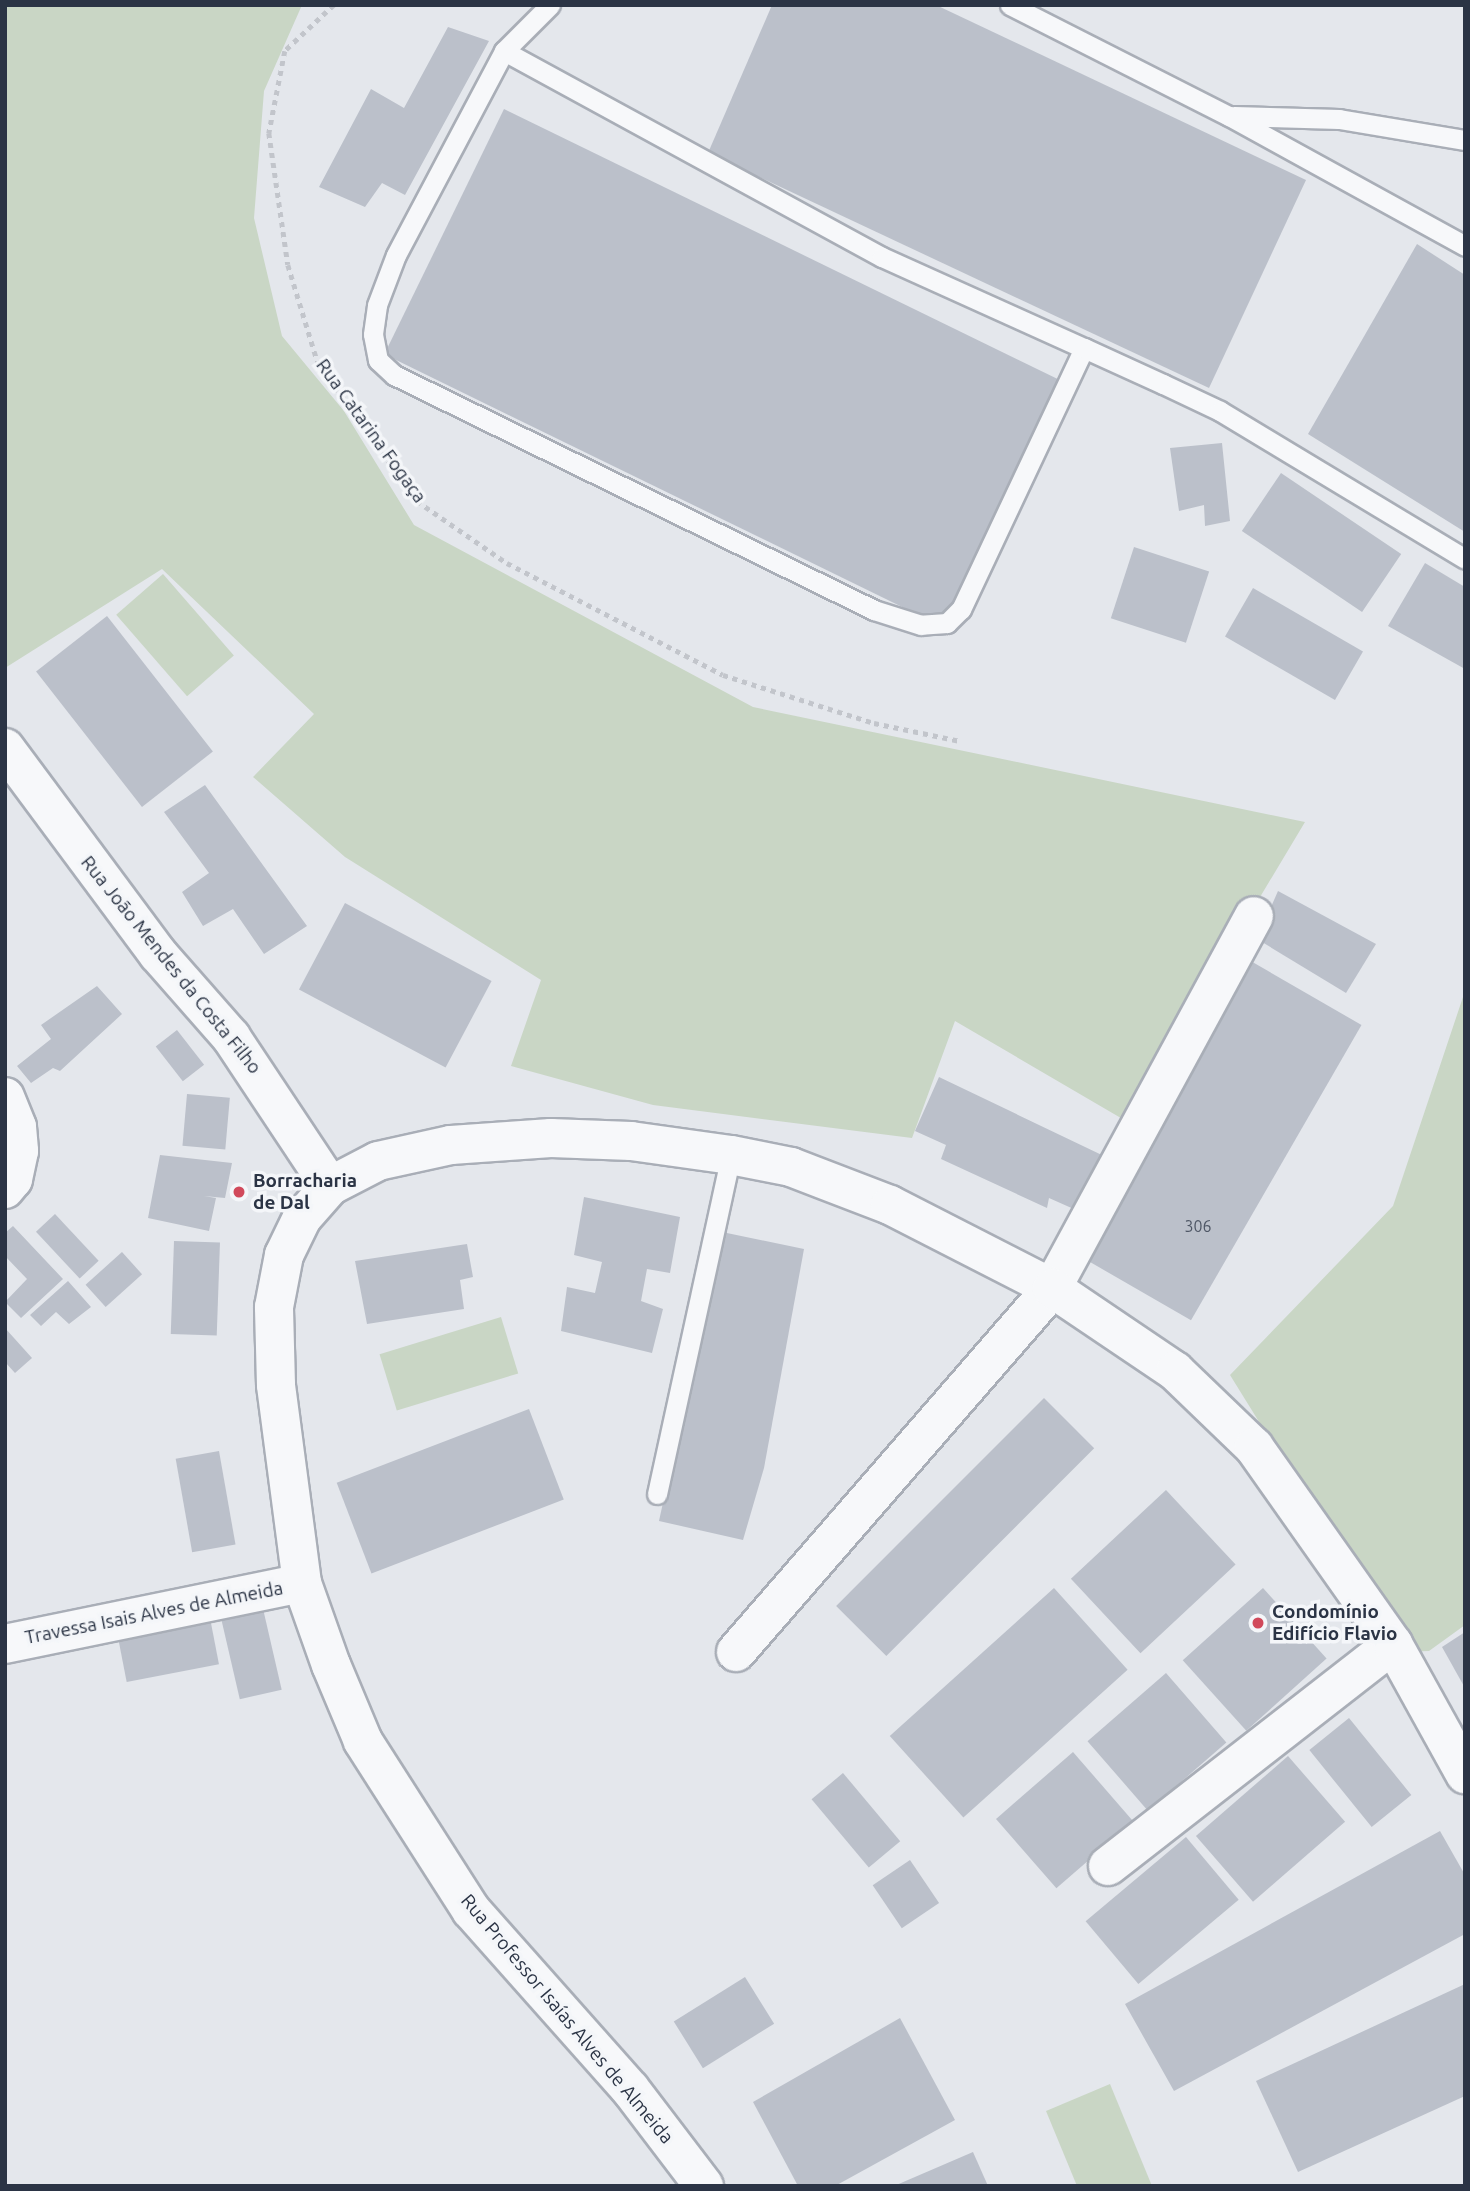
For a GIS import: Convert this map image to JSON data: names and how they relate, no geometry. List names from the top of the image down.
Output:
{
  "streets": {
    "street": ["Rua João Mendes da Costa Filho", "Travessa Isais Alves de Almeida", "Rua Professor Isaías Alves de Almeida"],
    "path": ["Rua Catarina Fogaça"]
  },
  "crossings": [
    ["Rua João Mendes da Costa Filho", "Rua Professor Isaías Alves de Almeida"],
    ["Travessa Isais Alves de Almeida", "Rua Professor Isaías Alves de Almeida"]
  ],
  "places": ["Borracharia de Dal", "Condomínio Edifício Flavio"],
  "house_numbers": ["306"]
}
